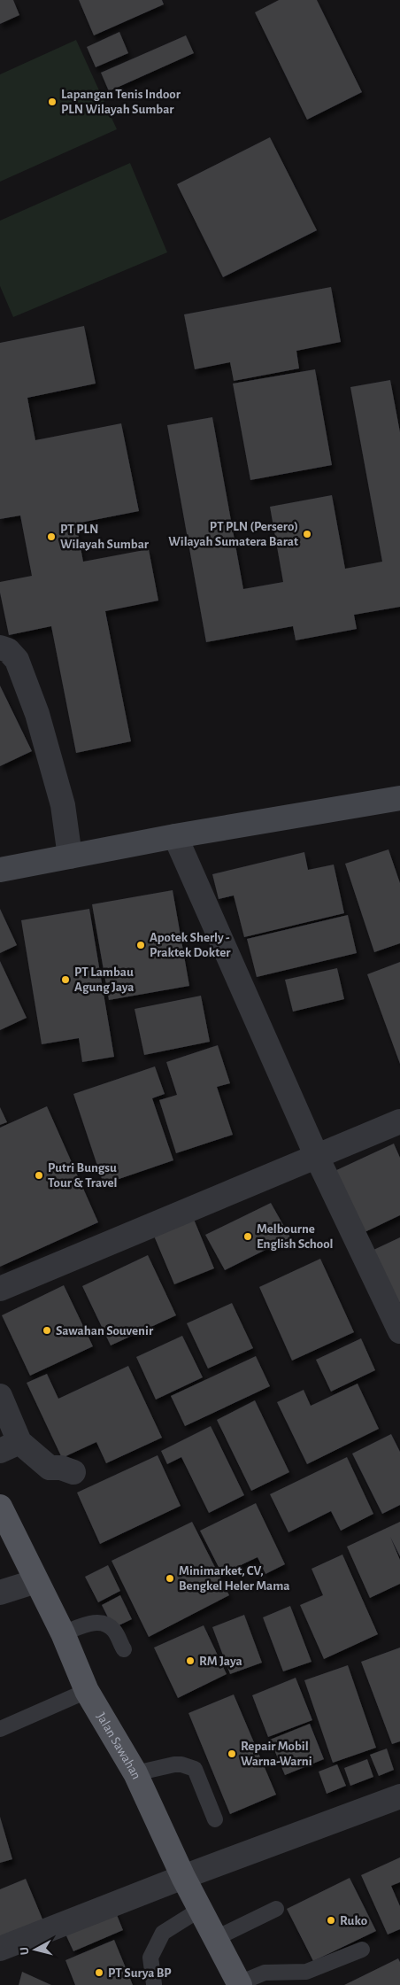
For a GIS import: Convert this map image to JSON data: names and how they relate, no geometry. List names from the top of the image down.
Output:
{
  "streets": {
    "main road": ["Jalan Sawahan"]
  },
  "places": [
    "Lapangan Tenis Indoor PLN Wilayah Sumbar",
    "PT PLN (Persero) Wilayah Sumatera Barat",
    "PT PLN Wilayah Sumbar",
    "Apotek Sherly - Praktek Dokter",
    "PT Lambau Agung Jaya",
    "Putri Bungsu Tour & Travel",
    "Melbourne English School",
    "Sawahan Souvenir",
    "Minimarket, CV, Bengkel Heler Mama",
    "RM Jaya",
    "Repair Mobil Warna-Warni",
    "Ruko",
    "PT Surya BP"
  ],
  "north": "left"
}
